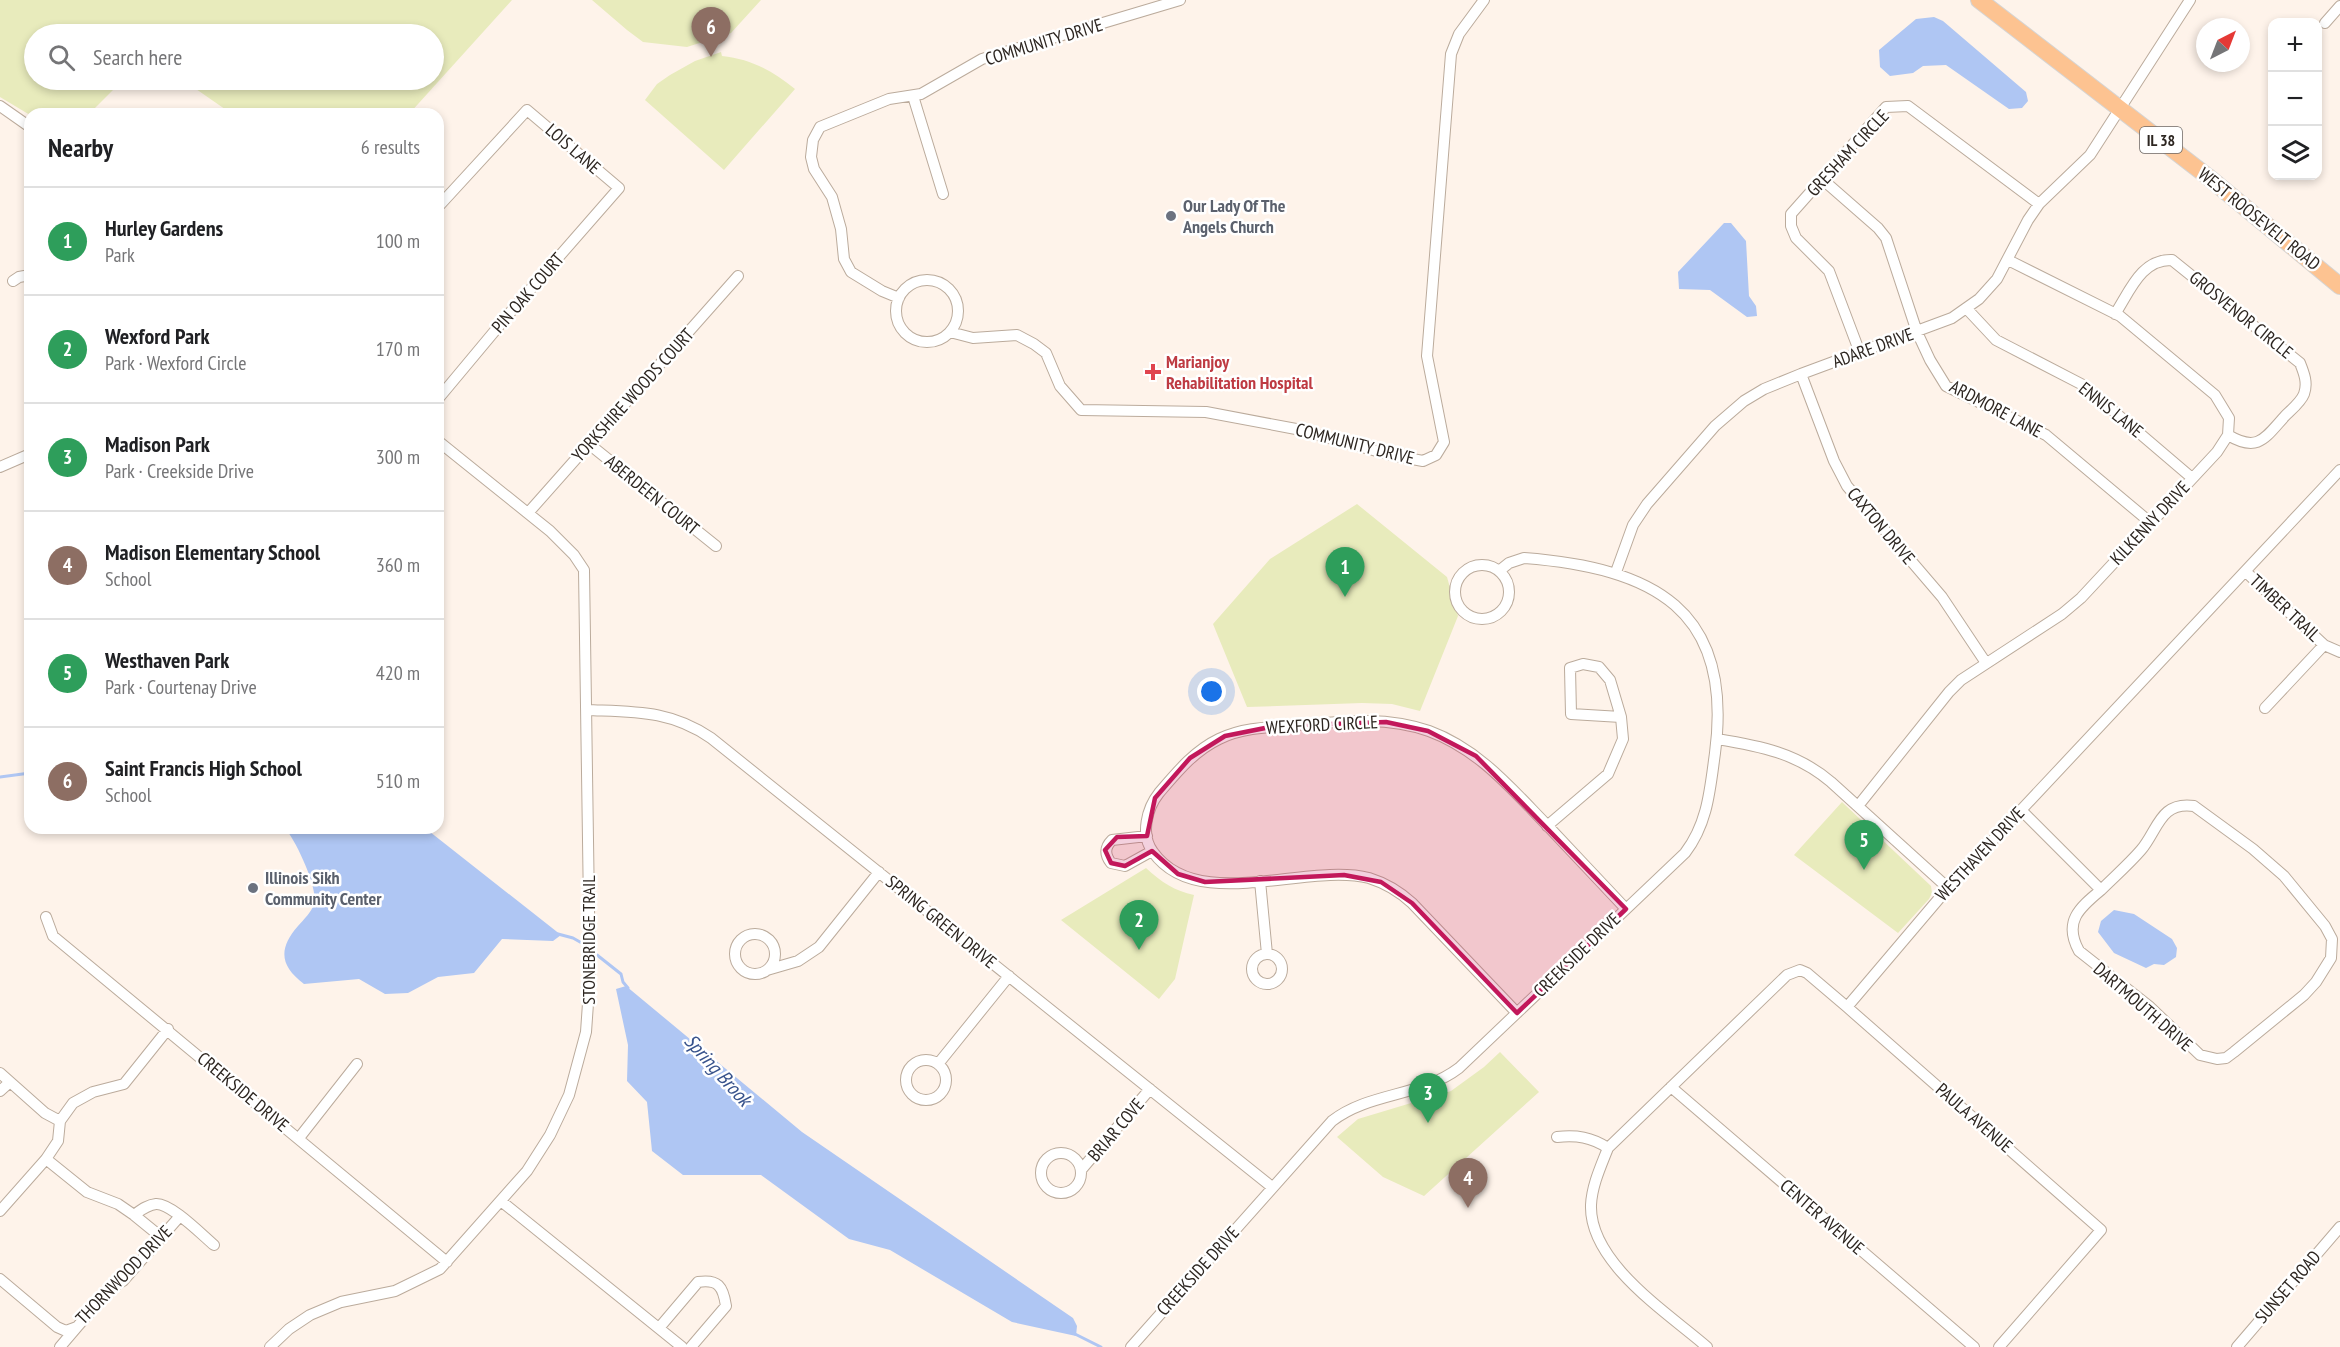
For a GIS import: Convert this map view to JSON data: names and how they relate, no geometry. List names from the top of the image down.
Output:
{
  "streets": {
    "main road": ["IL 38", "WEST ROOSEVELT ROAD"],
    "street": [
      "COMMUNITY DRIVE",
      "LOIS LANE",
      "GRESHAM CIRCLE",
      "PIN OAK COURT",
      "GROSVENOR CIRCLE",
      "ADARE DRIVE",
      "YORKSHIRE WOODS COURT",
      "ARDMORE LANE",
      "ENNIS LANE",
      "ABERDEEN COURT",
      "KILKENNY DRIVE",
      "CAXTON DRIVE",
      "TIMBER TRAIL",
      "WEXFORD CIRCLE",
      "WESTHAVEN DRIVE",
      "SPRING GREEN DRIVE",
      "STONEBRIDGE TRAIL",
      "CREEKSIDE DRIVE",
      "DARTMOUTH DRIVE",
      "PAULA AVENUE",
      "BRIAR COVE",
      "CENTER AVENUE",
      "THORNWOOD DRIVE",
      "SUNSET ROAD"
    ]
  },
  "crossings": [
    ["LOIS LANE", "PIN OAK COURT"],
    ["GRESHAM CIRCLE", "ADARE DRIVE"],
    ["GRESHAM CIRCLE", "ARDMORE LANE"],
    ["WEST ROOSEVELT ROAD", "ADARE DRIVE"],
    ["GROSVENOR CIRCLE", "KILKENNY DRIVE"],
    ["ADARE DRIVE", "ARDMORE LANE"],
    ["ADARE DRIVE", "ENNIS LANE"],
    ["ADARE DRIVE", "CAXTON DRIVE"],
    ["ADARE DRIVE", "CREEKSIDE DRIVE"],
    ["YORKSHIRE WOODS COURT", "ABERDEEN COURT"],
    ["YORKSHIRE WOODS COURT", "STONEBRIDGE TRAIL"],
    ["ARDMORE LANE", "KILKENNY DRIVE"],
    ["ENNIS LANE", "KILKENNY DRIVE"],
    ["KILKENNY DRIVE", "CAXTON DRIVE"],
    ["TIMBER TRAIL", "WESTHAVEN DRIVE"],
    ["WEXFORD CIRCLE", "CREEKSIDE DRIVE"],
    ["WESTHAVEN DRIVE", "PAULA AVENUE"],
    ["SPRING GREEN DRIVE", "STONEBRIDGE TRAIL"],
    ["SPRING GREEN DRIVE", "CREEKSIDE DRIVE"],
    ["SPRING GREEN DRIVE", "BRIAR COVE"],
    ["STONEBRIDGE TRAIL", "CREEKSIDE DRIVE"]
  ],
  "water": ["Spring Brook"],
  "places": {
    "other": ["Our Lady Of The Angels Church", "Illinois Sikh Community Center"],
    "health": ["Marianjoy Rehabilitation Hospital"]
  },
  "north": "top right",
  "page": {
    "pins": [
      "6",
      "1",
      "5",
      "2",
      "3",
      "4"
    ],
    "map_buttons": ["+", "−"],
    "search": "Search here",
    "heading": ["Nearby", "6 results"],
    "list": [
      {
        "mark": "1",
        "name": "Hurley Gardens",
        "note": "Park",
        "value": "100 m"
      },
      {
        "mark": "2",
        "name": "Wexford Park",
        "note": "Park · Wexford Circle",
        "value": "170 m"
      },
      {
        "mark": "3",
        "name": "Madison Park",
        "note": "Park · Creekside Drive",
        "value": "300 m"
      },
      {
        "mark": "4",
        "name": "Madison Elementary School",
        "note": "School",
        "value": "360 m"
      },
      {
        "mark": "5",
        "name": "Westhaven Park",
        "note": "Park · Courtenay Drive",
        "value": "420 m"
      },
      {
        "mark": "6",
        "name": "Saint Francis High School",
        "note": "School",
        "value": "510 m"
      }
    ]
  }
}
